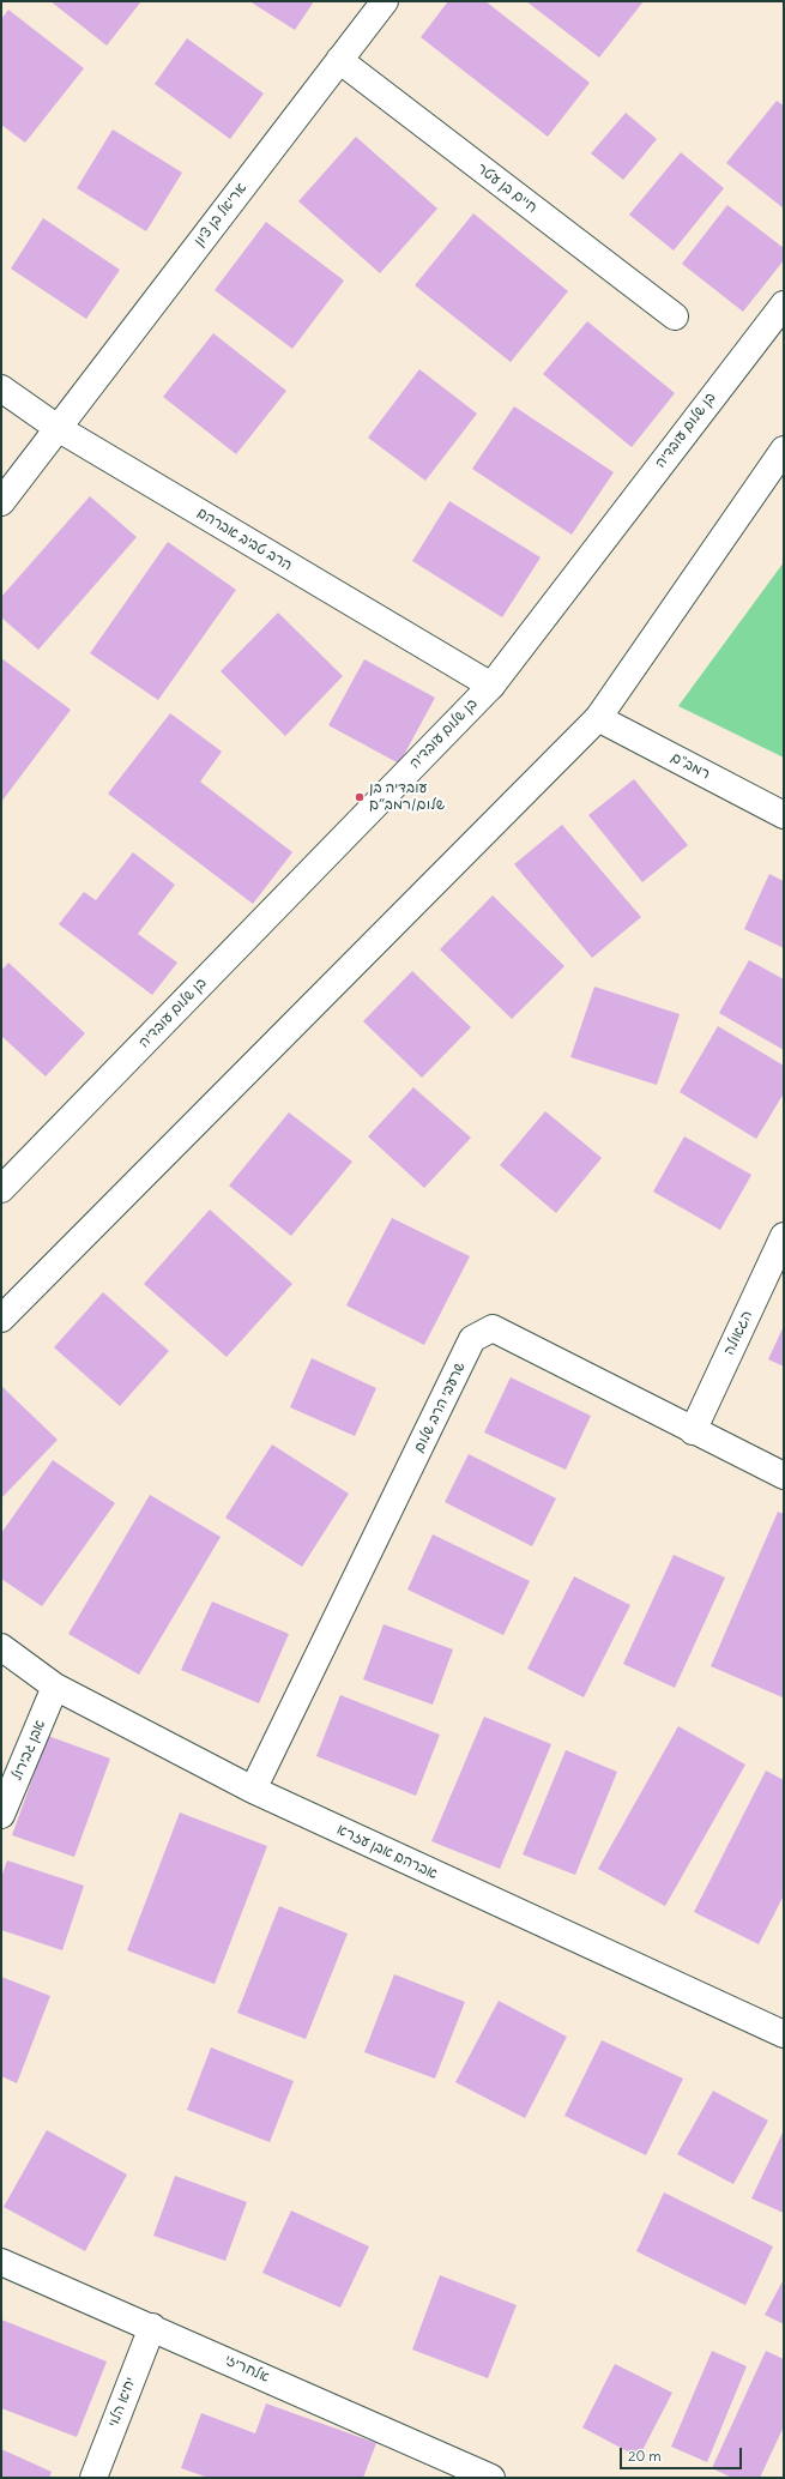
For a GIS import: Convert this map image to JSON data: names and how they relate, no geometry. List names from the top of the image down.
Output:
{
  "streets": {
    "street": [
      "חיים בן עטר",
      "אריאל בן ציון",
      "בן שלום עובדיה",
      "הרב טביב אברהם",
      "רמב\"ם",
      "הגאולה",
      "שרעבי הרב שלום",
      "אבן גבירול",
      "אברהם אבן עזרא",
      "אלחריזי",
      "יחיא הלוי"
    ]
  },
  "crossings": [
    ["חיים בן עטר", "אריאל בן ציון"],
    ["אריאל בן ציון", "הרב טביב אברהם"],
    ["בן שלום עובדיה", "הרב טביב אברהם"],
    ["הגאולה", "שרעבי הרב שלום"],
    ["שרעבי הרב שלום", "אברהם אבן עזרא"],
    ["אבן גבירול", "אברהם אבן עזרא"],
    ["אלחריזי", "יחיא הלוי"]
  ],
  "places": ["עובדיה בן שלום/רמב״ם"],
  "scale_bar": "20 m"
}
